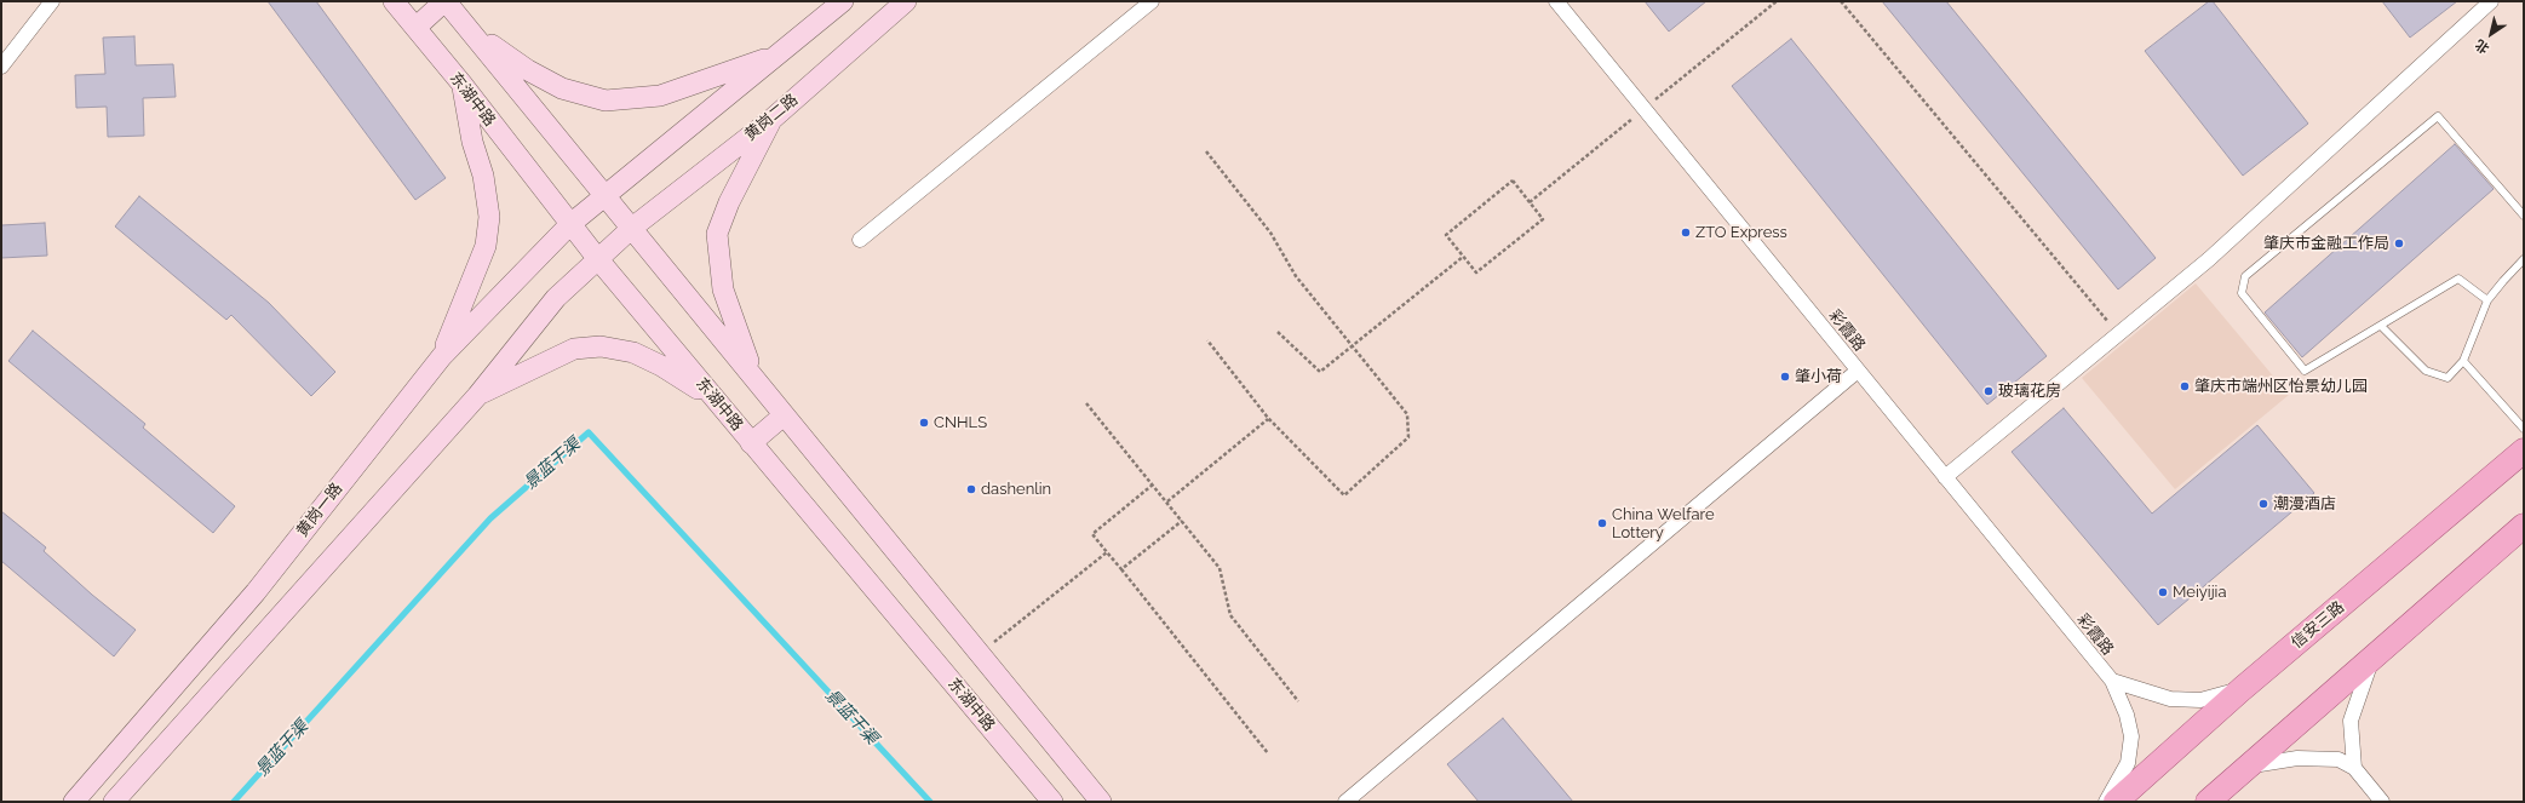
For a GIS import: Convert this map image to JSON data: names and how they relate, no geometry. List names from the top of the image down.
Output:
{
  "streets": {
    "main road": [
      "东湖中路",
      "黄岗二路",
      "黄岗一路",
      "信安三路"
    ],
    "street": ["彩霞路"]
  },
  "crossings": [
    ["东湖中路", "黄岗二路"],
    ["东湖中路", "黄岗一路"]
  ],
  "water": ["景蓝干渠"],
  "places": [
    "ZTO Express",
    "肇庆市金融工作局",
    "肇小荷",
    "肇庆市端州区怡景幼儿园",
    "玻璃花房",
    "CNHLS",
    "dashenlin",
    "潮漫酒店",
    "China Welfare Lottery",
    "Meiyijia"
  ],
  "north": "bottom left"
}
